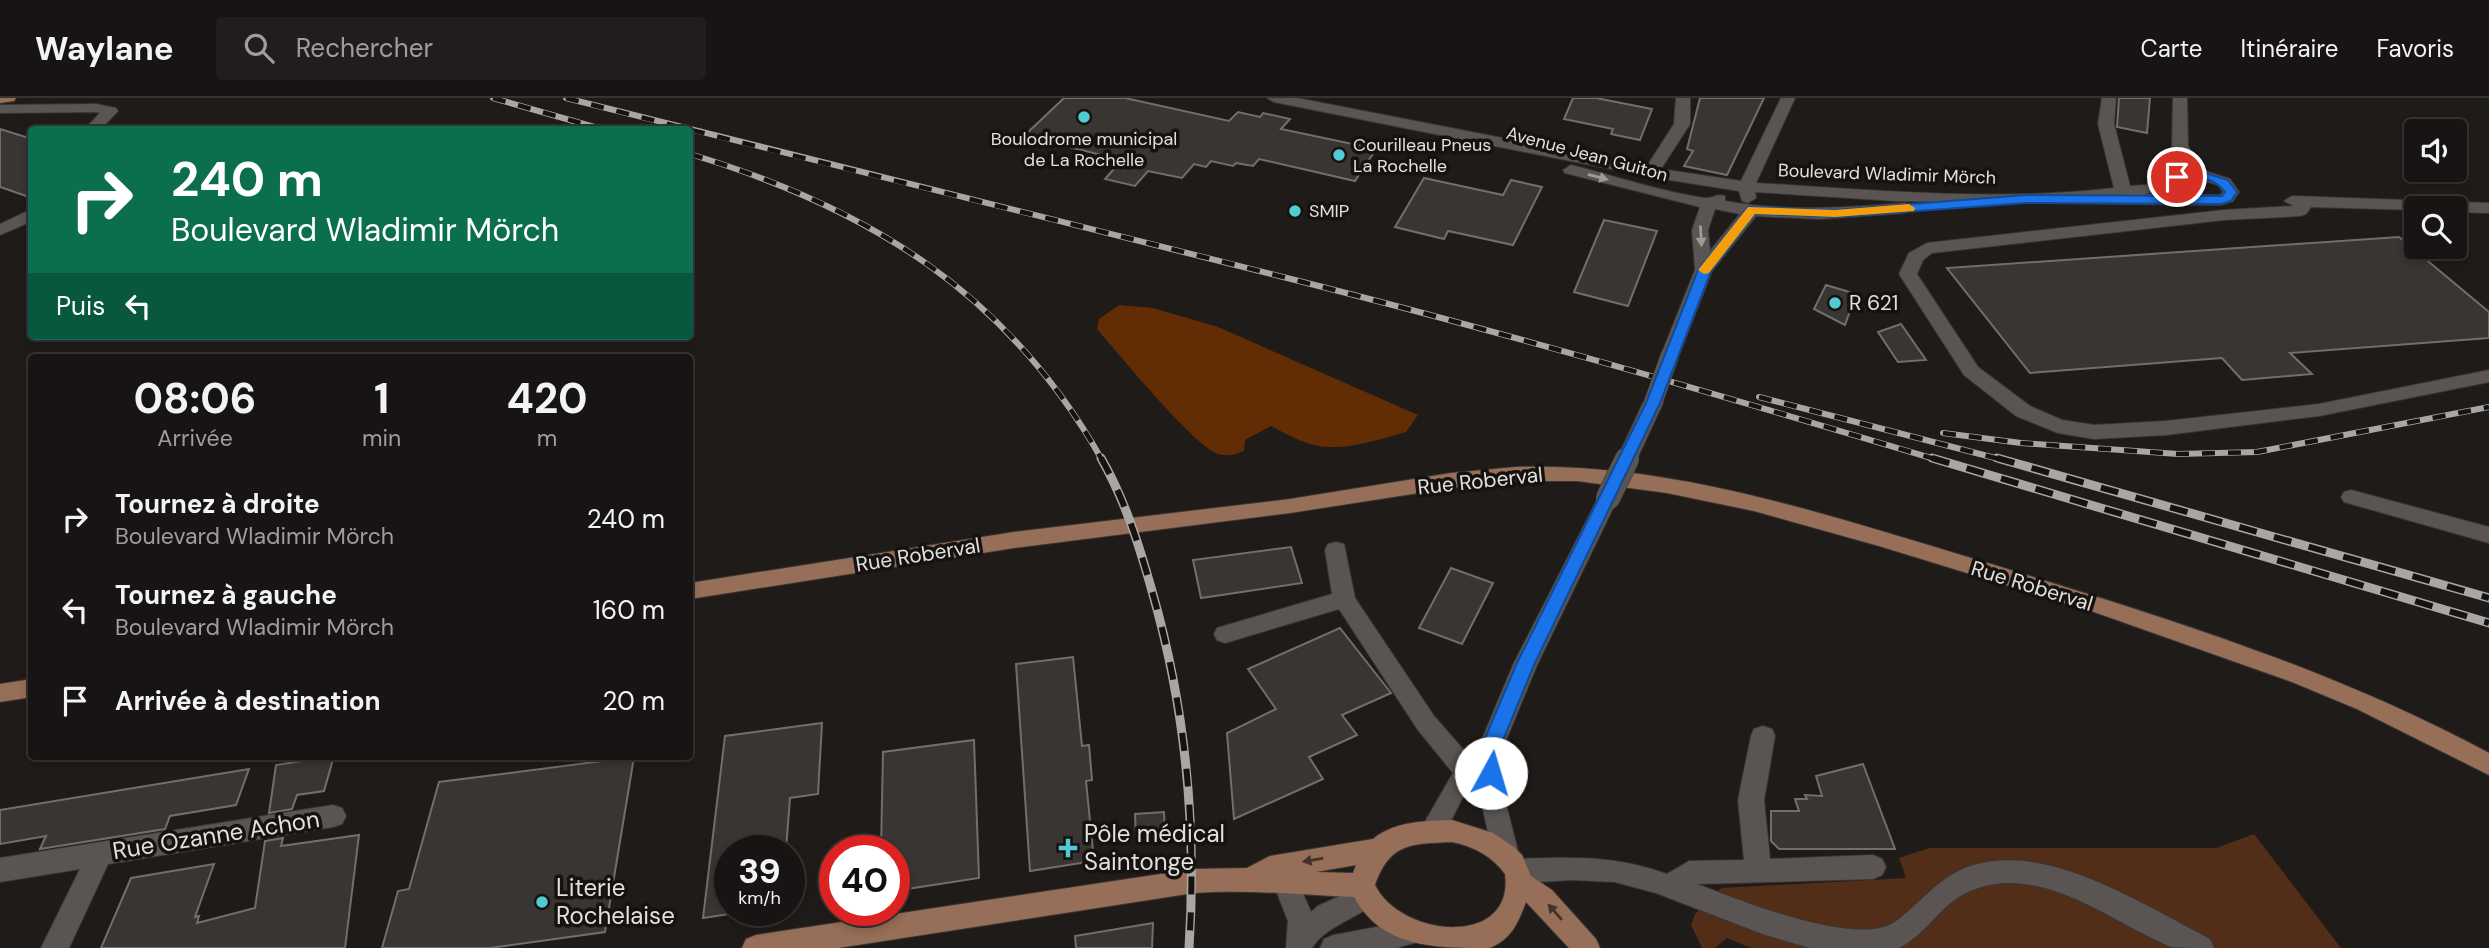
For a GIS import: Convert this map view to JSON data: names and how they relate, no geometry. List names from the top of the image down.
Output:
{
  "streets": {
    "main road": ["Rue Roberval"],
    "street": ["Avenue Jean Guiton", "Boulevard Wladimir Mörch", "Rue Ozanne Achon"]
  },
  "crossings": [
    ["Avenue Jean Guiton", "Boulevard Wladimir Mörch"]
  ],
  "places": {
    "other": [
      "Boulodrome municipal de La Rochelle",
      "Courilleau Pneus La Rochelle",
      "SMIP",
      "R 621",
      "Literie Rochelaise"
    ],
    "health": ["Pôle médical Saintonge"]
  },
  "page": {
    "header": "Waylane",
    "search": "Rechercher",
    "nav": ["Carte", "Itinéraire", "Favoris"],
    "turn": ["240 m", "Boulevard Wladimir Mörch"],
    "then": "Puis",
    "eta": [
      "08:06",
      "Arrivée",
      "1",
      "min",
      "420",
      "m"
    ],
    "list": [
      {
        "name": "Tournez à droite",
        "note": "Boulevard Wladimir Mörch",
        "value": "240 m"
      },
      {
        "name": "Tournez à gauche",
        "note": "Boulevard Wladimir Mörch",
        "value": "160 m"
      },
      {
        "name": "Arrivée à destination",
        "value": "20 m"
      }
    ],
    "speed": "39 km/h",
    "limit": "40"
  }
}
